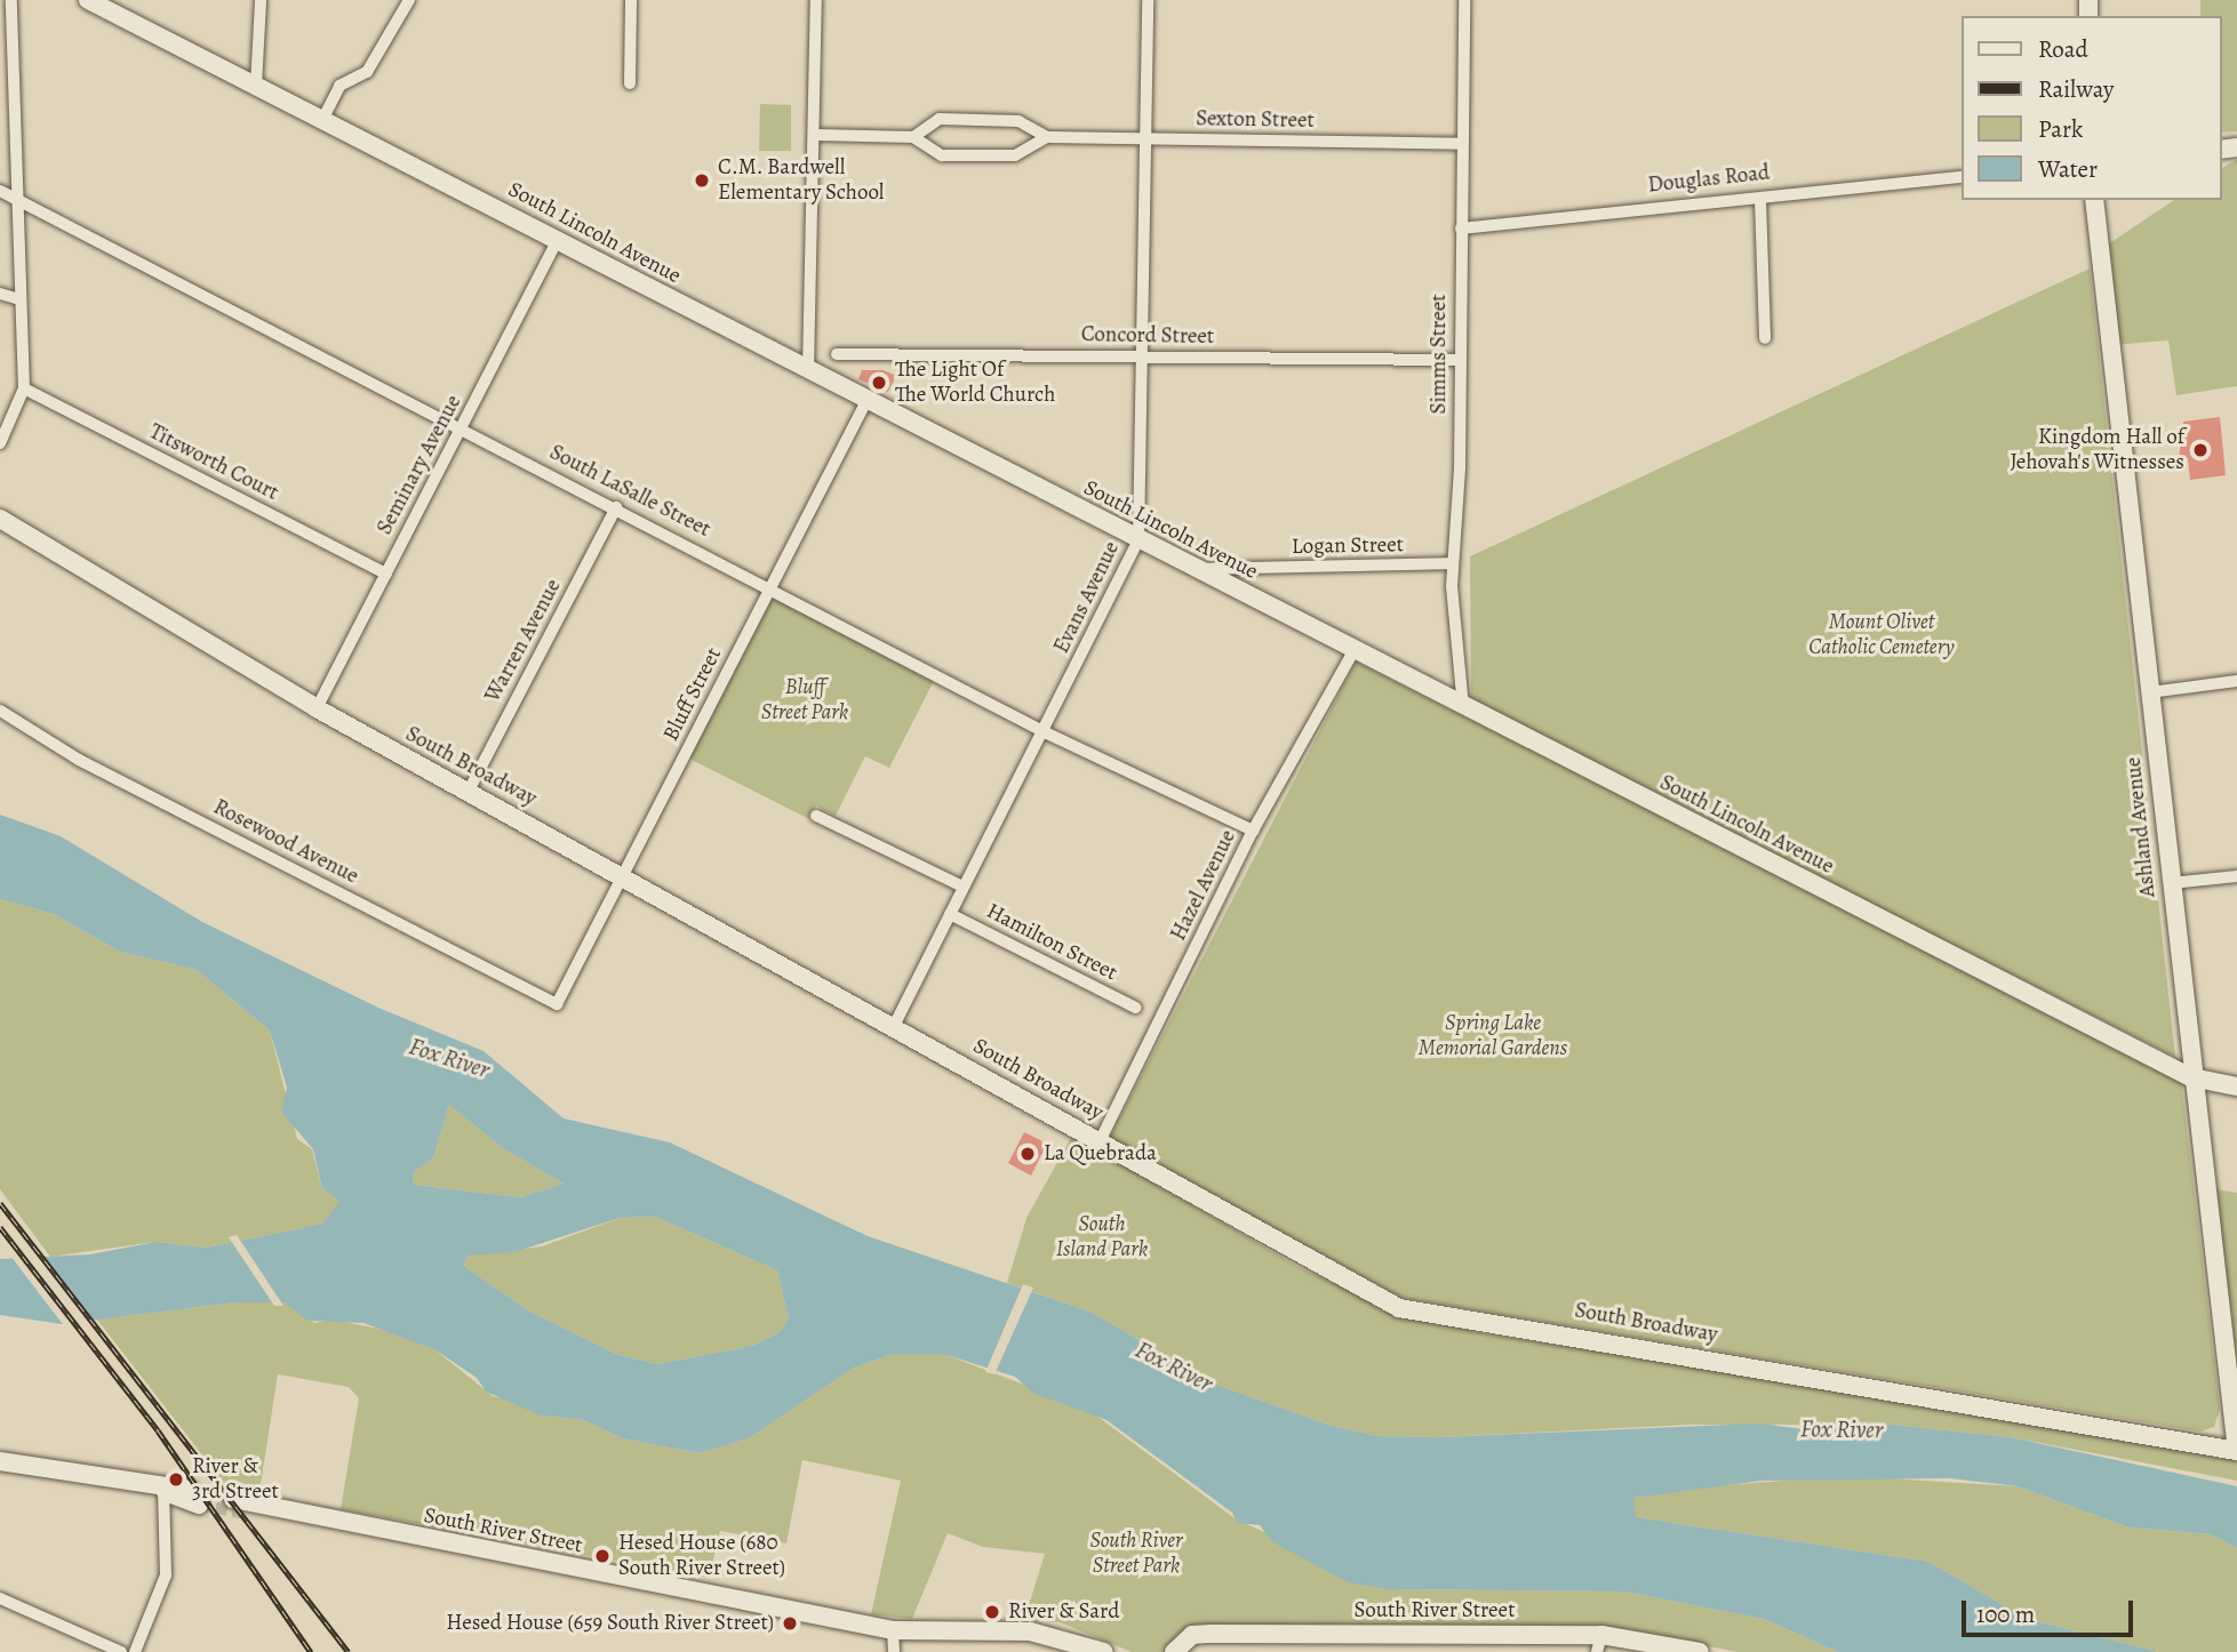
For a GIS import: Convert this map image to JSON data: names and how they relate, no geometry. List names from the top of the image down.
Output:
{
  "streets": {
    "street": [
      "Sexton Street",
      "Douglas Road",
      "South Lincoln Avenue",
      "Concord Street",
      "Simms Street",
      "Titsworth Court",
      "Seminary Avenue",
      "South LaSalle Street",
      "Logan Street",
      "Evans Avenue",
      "Warren Avenue",
      "Bluff Street",
      "South Broadway",
      "Ashland Avenue",
      "Rosewood Avenue",
      "Hazel Avenue",
      "Hamilton Street",
      "South River Street"
    ]
  },
  "crossings": [
    ["Sexton Street", "Simms Street"],
    ["Sexton Street", "Evans Avenue"],
    ["Douglas Road", "Simms Street"],
    ["South Lincoln Avenue", "Simms Street"],
    ["South Lincoln Avenue", "Seminary Avenue"],
    ["South Lincoln Avenue", "Logan Street"],
    ["South Lincoln Avenue", "Evans Avenue"],
    ["South Lincoln Avenue", "Bluff Street"],
    ["South Lincoln Avenue", "Ashland Avenue"],
    ["South Lincoln Avenue", "Hazel Avenue"],
    ["Concord Street", "Simms Street"],
    ["Concord Street", "Evans Avenue"],
    ["Simms Street", "Logan Street"],
    ["Titsworth Court", "Seminary Avenue"],
    ["Seminary Avenue", "South LaSalle Street"],
    ["Seminary Avenue", "South Broadway"],
    ["South LaSalle Street", "Evans Avenue"],
    ["South LaSalle Street", "Warren Avenue"],
    ["South LaSalle Street", "Bluff Street"],
    ["South LaSalle Street", "Hazel Avenue"],
    ["Evans Avenue", "South Broadway"],
    ["Evans Avenue", "Hamilton Street"],
    ["Warren Avenue", "South Broadway"],
    ["Bluff Street", "South Broadway"],
    ["Bluff Street", "Rosewood Avenue"],
    ["South Broadway", "Ashland Avenue"],
    ["South Broadway", "Hazel Avenue"]
  ],
  "water": ["Fox River"],
  "parks": [
    "Mount Olivet Catholic Cemetery",
    "Bluff Street Park",
    "Spring Lake Memorial Gardens",
    "South Island Park",
    "South River Street Park"
  ],
  "places": [
    "C.M. Bardwell Elementary School",
    "The Light Of The World Church",
    "Kingdom Hall of Jehovah's Witnesses",
    "La Quebrada",
    "River & 3rd Street",
    "Hesed House (680 South River Street)",
    "River & Sard",
    "Hesed House (659 South River Street)"
  ],
  "legend": [
    "Road",
    "Railway",
    "Park",
    "Water"
  ],
  "scale_bar": "100 m"
}
